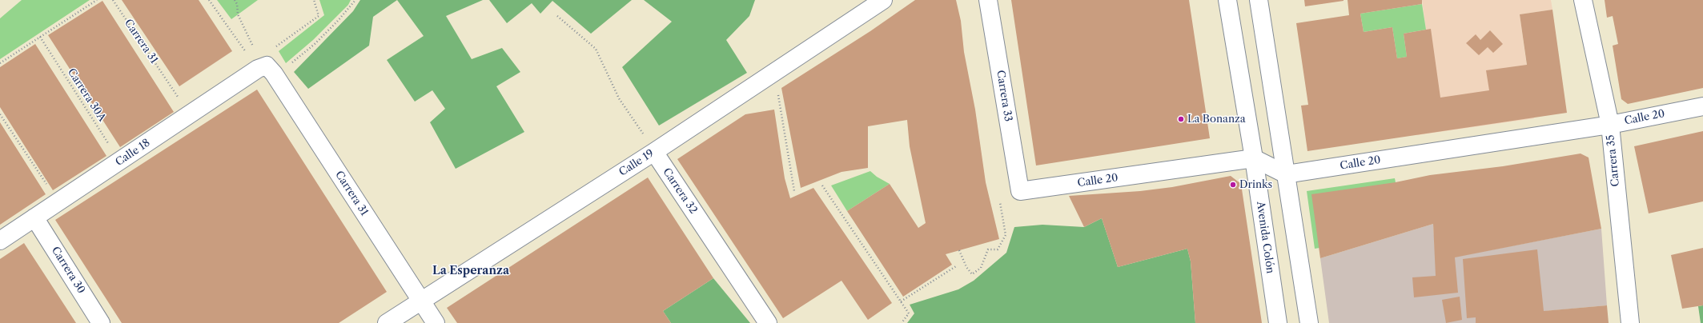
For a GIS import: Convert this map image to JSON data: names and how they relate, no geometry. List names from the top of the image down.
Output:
{
  "streets": {
    "street": [
      "Carrera 31",
      "Carrera 33",
      "Calle 20",
      "Calle 18",
      "Carrera 35",
      "Calle 19",
      "Carrera 32",
      "Avenida Colón",
      "Carrera 30"
    ],
    "path": ["Carrera 30A"]
  },
  "crossings": [
    ["Carrera 31", "Calle 18"],
    ["Carrera 31", "Calle 19"],
    ["Carrera 30A", "Calle 18"],
    ["Carrera 33", "Calle 20"],
    ["Calle 20", "Carrera 35"],
    ["Calle 20", "Avenida Colón"],
    ["Calle 18", "Carrera 30"],
    ["Calle 19", "Carrera 32"]
  ],
  "districts": ["La Esperanza"],
  "places": ["La Bonanza", "Drinks"]
}
